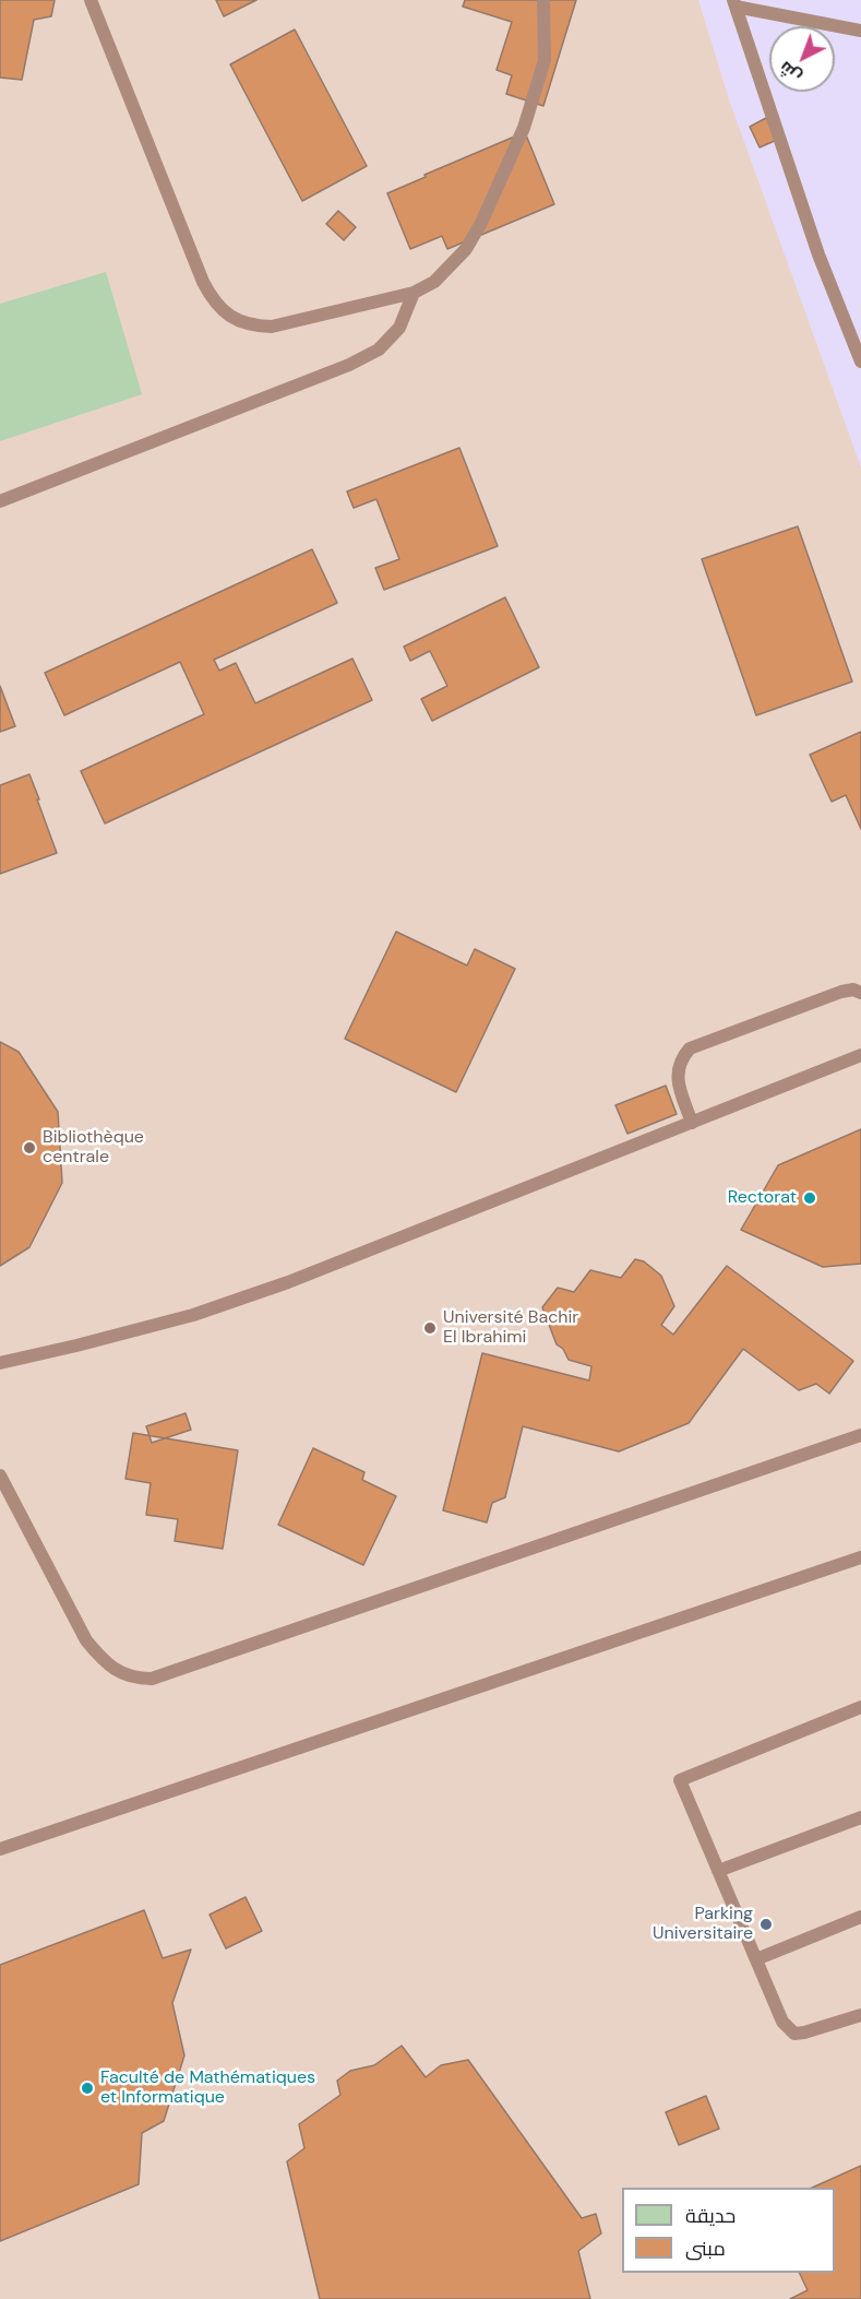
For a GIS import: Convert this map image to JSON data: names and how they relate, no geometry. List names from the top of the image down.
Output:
{
  "places": [
    "Bibliothèque centrale",
    "Rectorat",
    "Université Bachir El Ibrahimi",
    "Parking Universitaire",
    "Faculté de Mathématiques et Informatique"
  ],
  "legend": ["حديقة", "مبنى"],
  "north": "bottom left"
}
